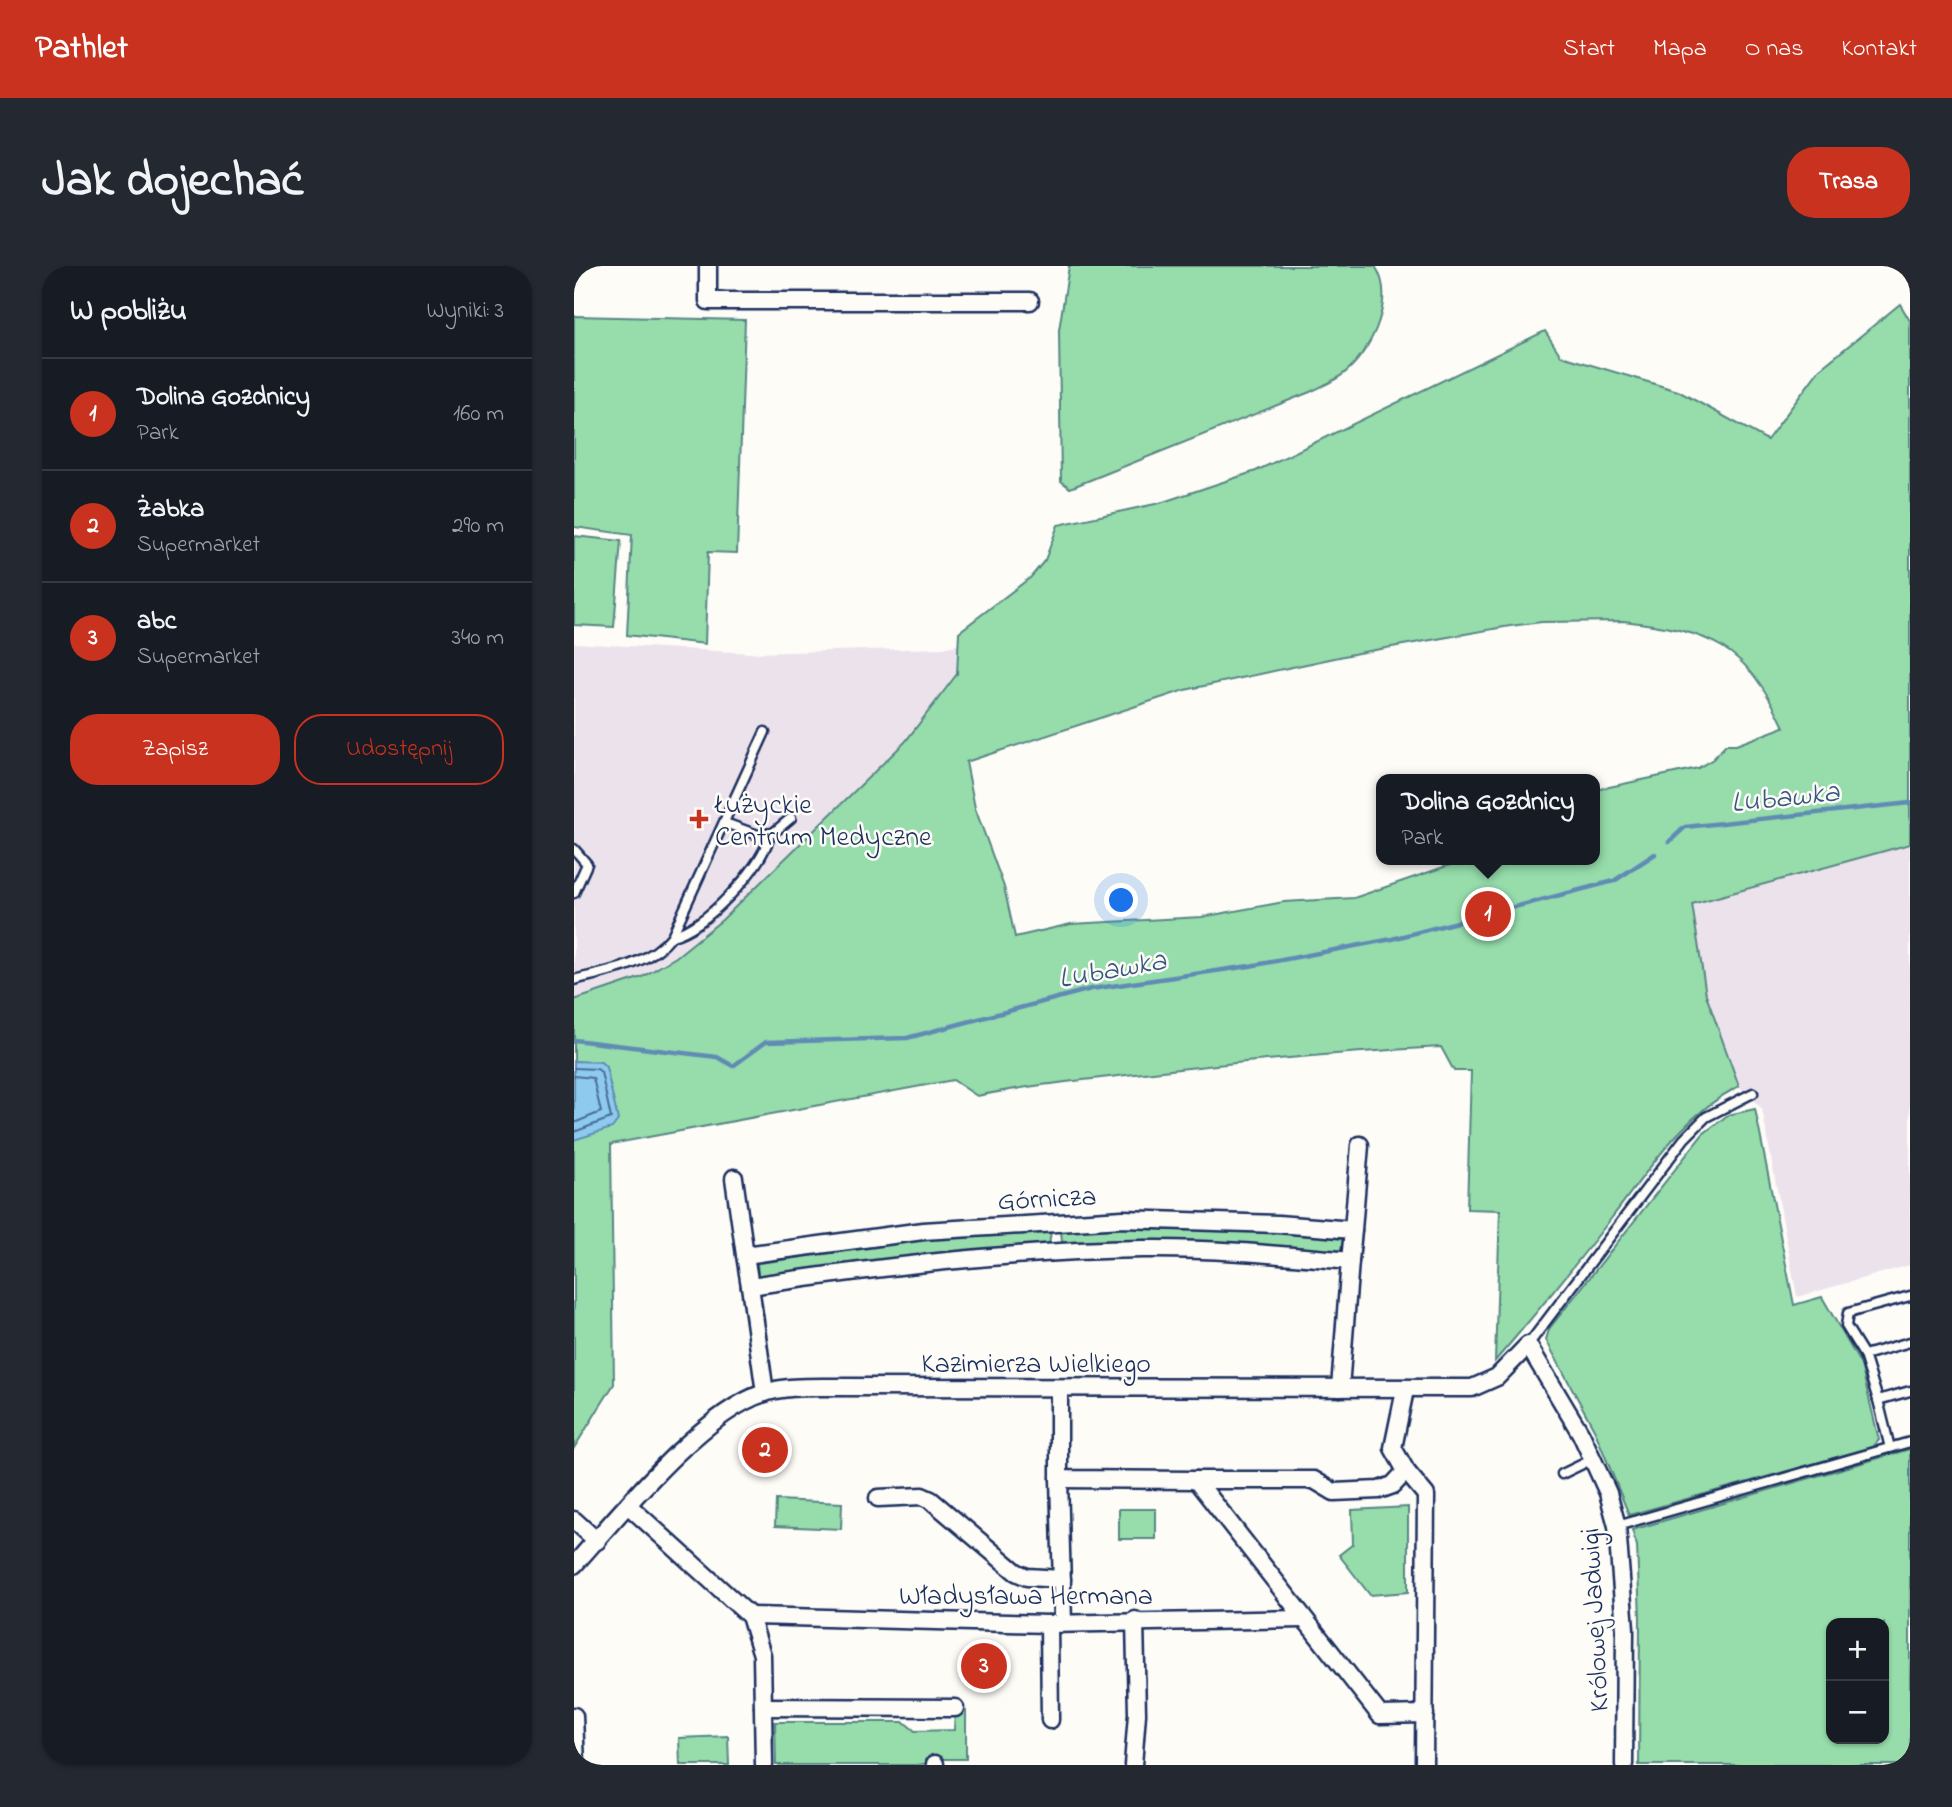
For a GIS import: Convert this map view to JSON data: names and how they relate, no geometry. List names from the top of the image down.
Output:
{
  "streets": {
    "street": [
      "Górnicza",
      "Kazimierza Wielkiego",
      "Władysława Hermana",
      "Królowej Jadwigi"
    ]
  },
  "crossings": [
    ["Kazimierza Wielkiego", "Królowej Jadwigi"]
  ],
  "water": ["Lubawka"],
  "places": {
    "health": ["Łużyckie Centrum Medyczne"]
  },
  "page": {
    "header": "Pathlet",
    "nav": [
      "Start",
      "Mapa",
      "O nas",
      "Kontakt"
    ],
    "title": "Jak dojechać",
    "buttons": [
      "Trasa",
      ["Zapisz", "Udostępnij"]
    ],
    "heading": ["W pobliżu", "Wyniki: 3"],
    "list": [
      {
        "mark": "1",
        "name": "Dolina Gozdnicy",
        "note": "Park",
        "value": "160 m"
      },
      {
        "mark": "2",
        "name": "Żabka",
        "note": "Supermarket",
        "value": "290 m"
      },
      {
        "mark": "3",
        "name": "abc",
        "note": "Supermarket",
        "value": "340 m"
      }
    ],
    "popup": ["Dolina Gozdnicy", "Park"],
    "pins": ["1", "2", "3"],
    "map_buttons": ["+", "−"]
  }
}
